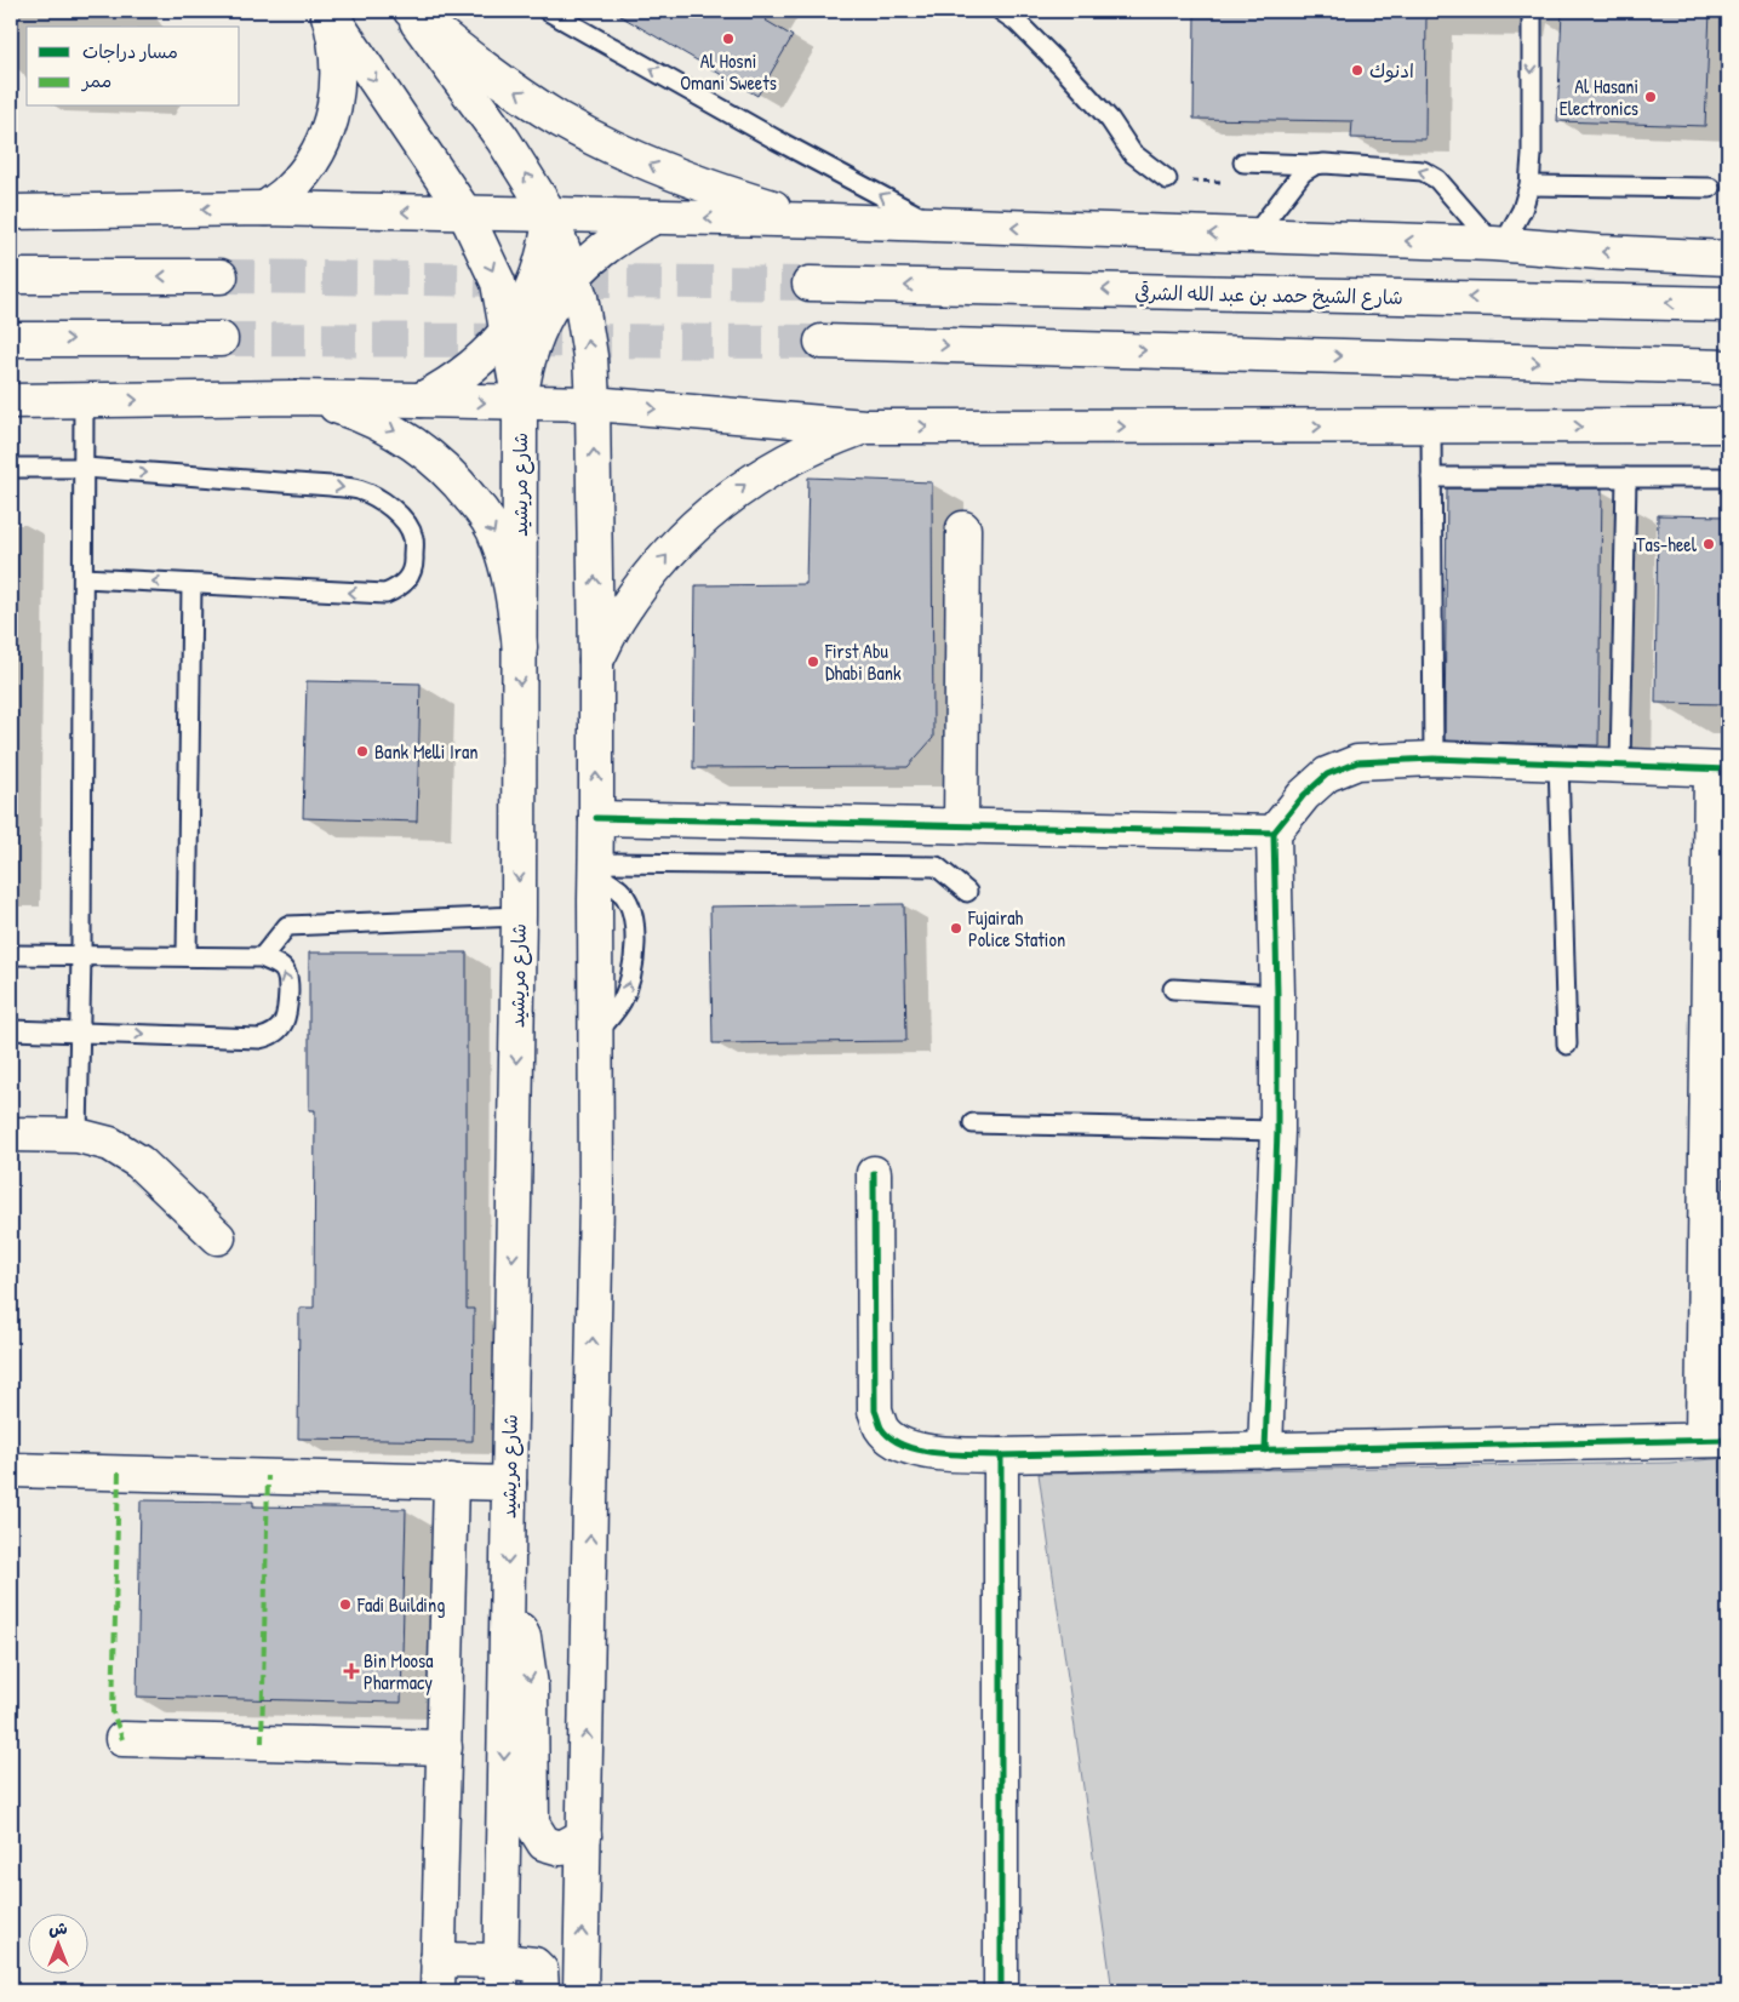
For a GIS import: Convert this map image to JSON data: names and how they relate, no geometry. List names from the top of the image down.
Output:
{
  "streets": {
    "main road": ["شارع الشيخ حمد بن عبد الله الشرقي", "شارع مريشيد"]
  },
  "places": {
    "other": [
      "Al Hosni Omani Sweets",
      "ادنوك",
      "Al Hasani Electronics",
      "Tas-heel",
      "First Abu Dhabi Bank",
      "Bank Melli Iran",
      "Fujairah Police Station",
      "Fadi Building"
    ],
    "health": ["Bin Moosa Pharmacy"]
  },
  "legend": ["مسار دراجات", "ممر"],
  "north": "top"
}
